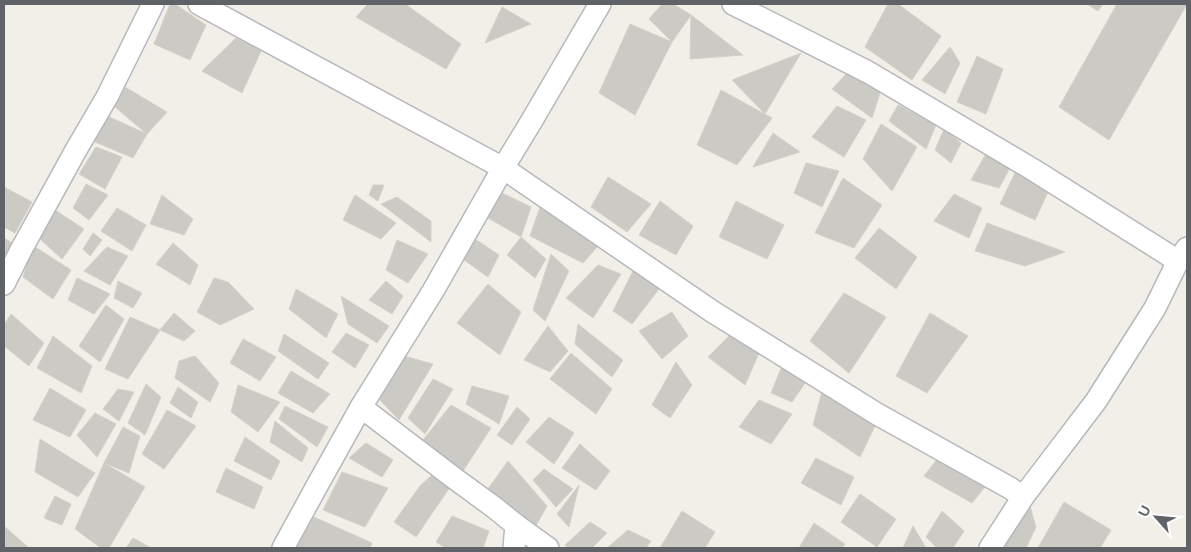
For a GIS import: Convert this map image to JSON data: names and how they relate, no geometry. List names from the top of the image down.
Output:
{
  "north": "top left"
}
